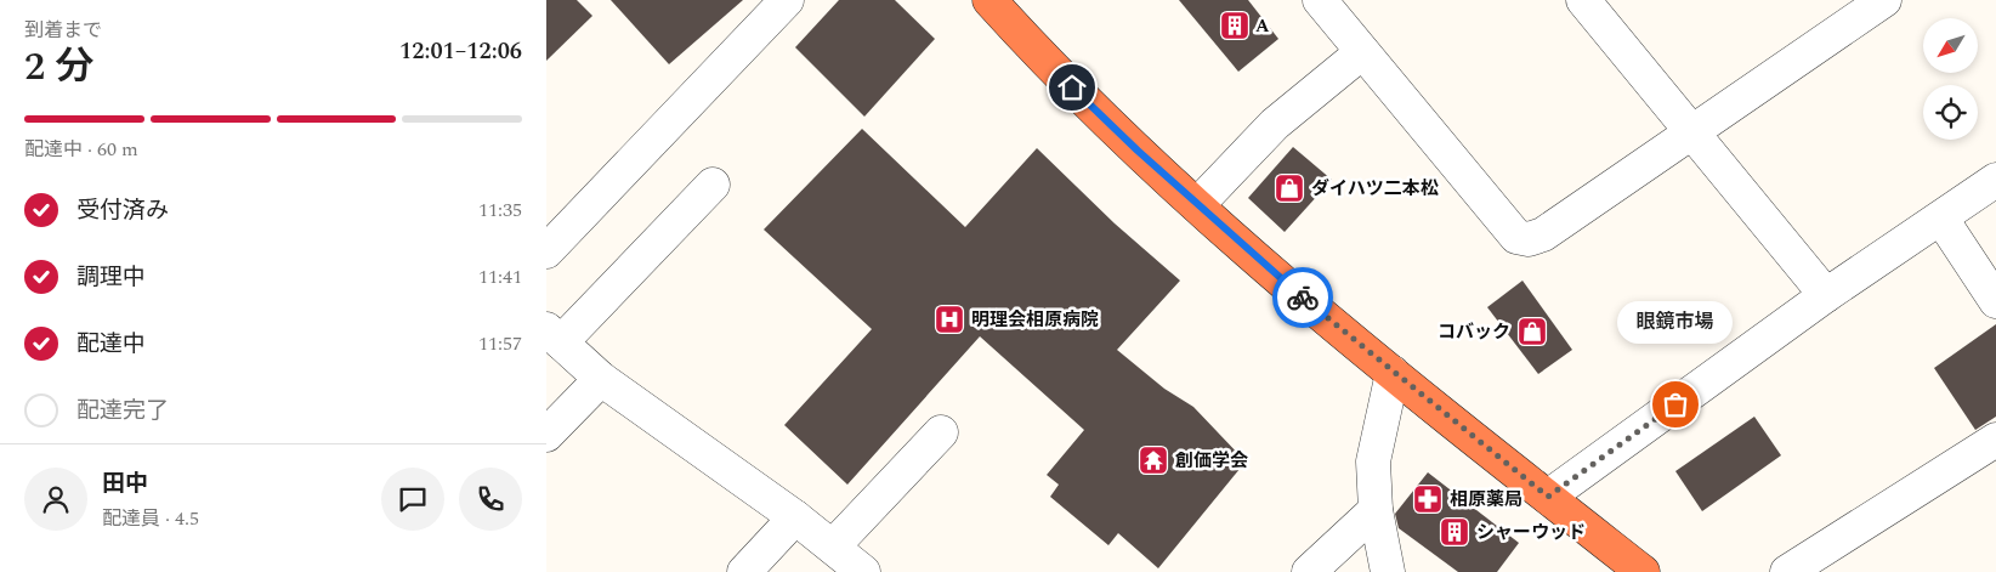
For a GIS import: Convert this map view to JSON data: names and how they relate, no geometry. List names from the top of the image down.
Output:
{
  "places": {
    "building": ["A", "シャーウッド"],
    "shop": ["ダイハツ二本松", "コバック"],
    "hospital": ["明理会相原病院"],
    "other": ["眼鏡市場"],
    "temple": ["創価学会"],
    "pharmacy": ["相原薬局"]
  },
  "north": "bottom left",
  "page": {
    "heading": ["2 分", "到着まで", "12:01–12:06"],
    "panel": ["田中", "配達員 · 4.5"],
    "bar": "配達中 · 60 m",
    "list": [
      ["受付済み", "11:35"],
      ["調理中", "11:41"],
      ["配達中", "11:57"],
      "配達完了"
    ],
    "bubble": "眼鏡市場"
  }
}
